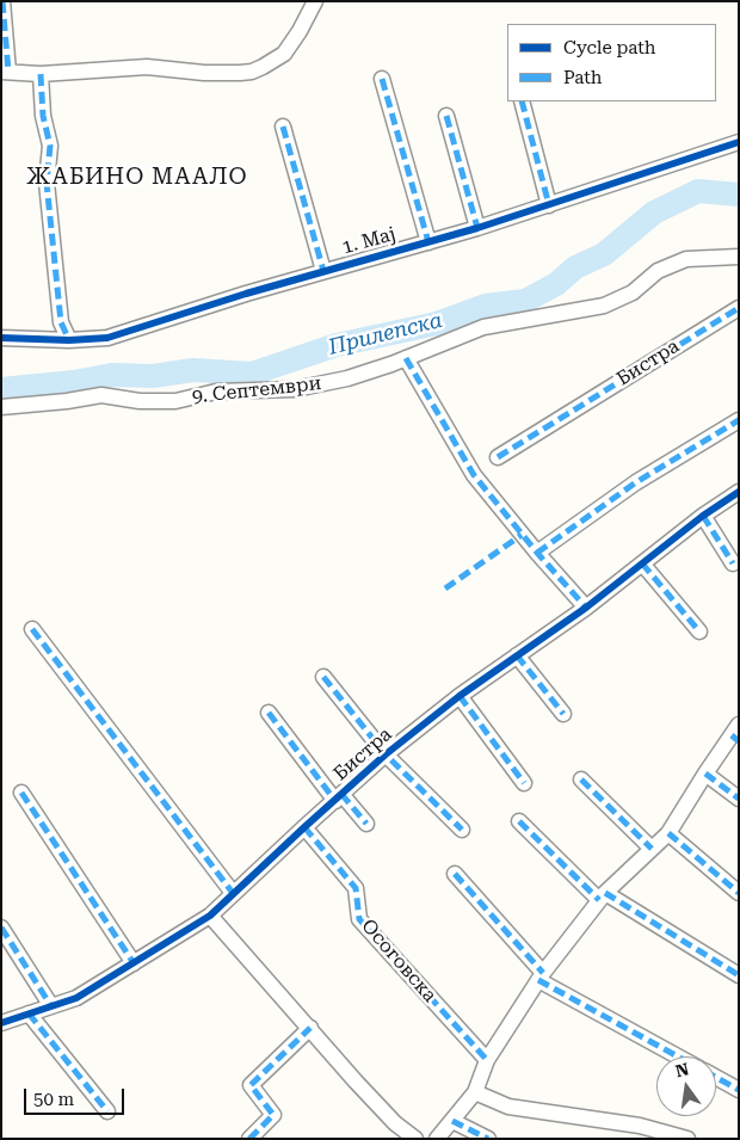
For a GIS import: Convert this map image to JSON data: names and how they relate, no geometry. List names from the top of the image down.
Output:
{
  "streets": {
    "street": [
      "1. Мај",
      "Бистра",
      "9. Септември",
      "Осоговска"
    ]
  },
  "crossings": [
    ["Бистра", "Осоговска"]
  ],
  "districts": ["ЖАБИНО МААЛО"],
  "water": ["Прилепска"],
  "legend": ["Cycle path", "Path"],
  "scale_bar": "50 m",
  "north": "top"
}
